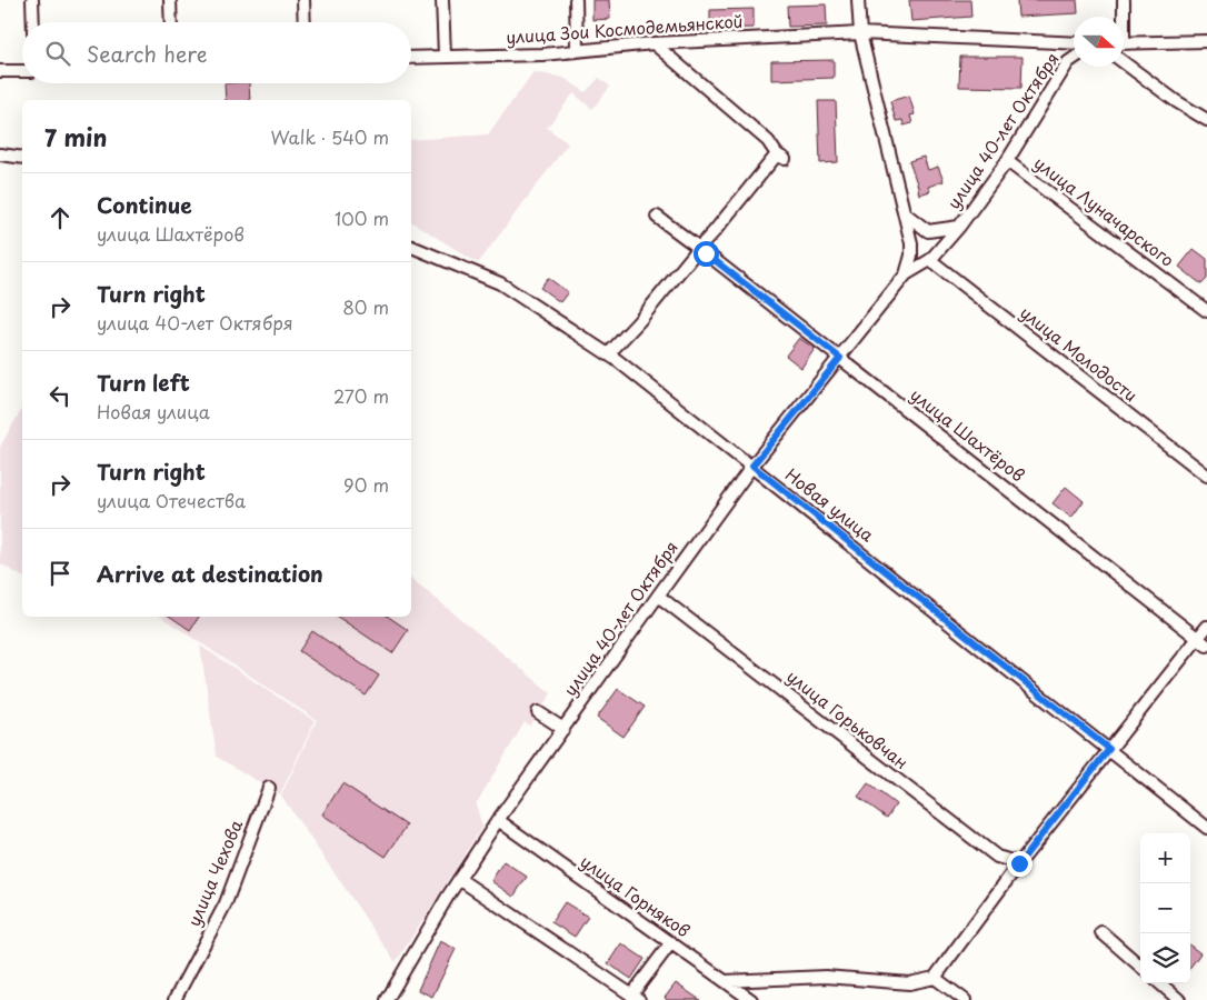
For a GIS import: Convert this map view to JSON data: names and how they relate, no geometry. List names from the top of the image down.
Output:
{
  "streets": {
    "street": [
      "улица Зои Космодемьянской",
      "улица 40-лет Октября",
      "улица Луначарского",
      "улица Молодости",
      "улица Шахтёров",
      "Новая улица",
      "улица Горьковчан",
      "улица Чехова",
      "улица Горняков"
    ]
  },
  "crossings": [
    ["улица Зои Космодемьянской", "улица 40-лет Октября"],
    ["улица 40-лет Октября", "улица Луначарского"],
    ["улица 40-лет Октября", "улица Молодости"],
    ["улица 40-лет Октября", "улица Шахтёров"],
    ["улица 40-лет Октября", "Новая улица"],
    ["улица 40-лет Октября", "улица Горьковчан"],
    ["улица 40-лет Октября", "улица Горняков"]
  ],
  "north": "right",
  "page": {
    "search": "Search here",
    "heading": ["7 min", "Walk · 540 m"],
    "list": [
      ["Continue", "улица Шахтёров", "100 m"],
      ["Turn right", "улица 40-лет Октября", "80 m"],
      ["Turn left", "Новая улица", "270 m"],
      ["Turn right", "улица Отечества", "90 m"],
      "Arrive at destination"
    ],
    "map_buttons": ["+", "−"]
  }
}
